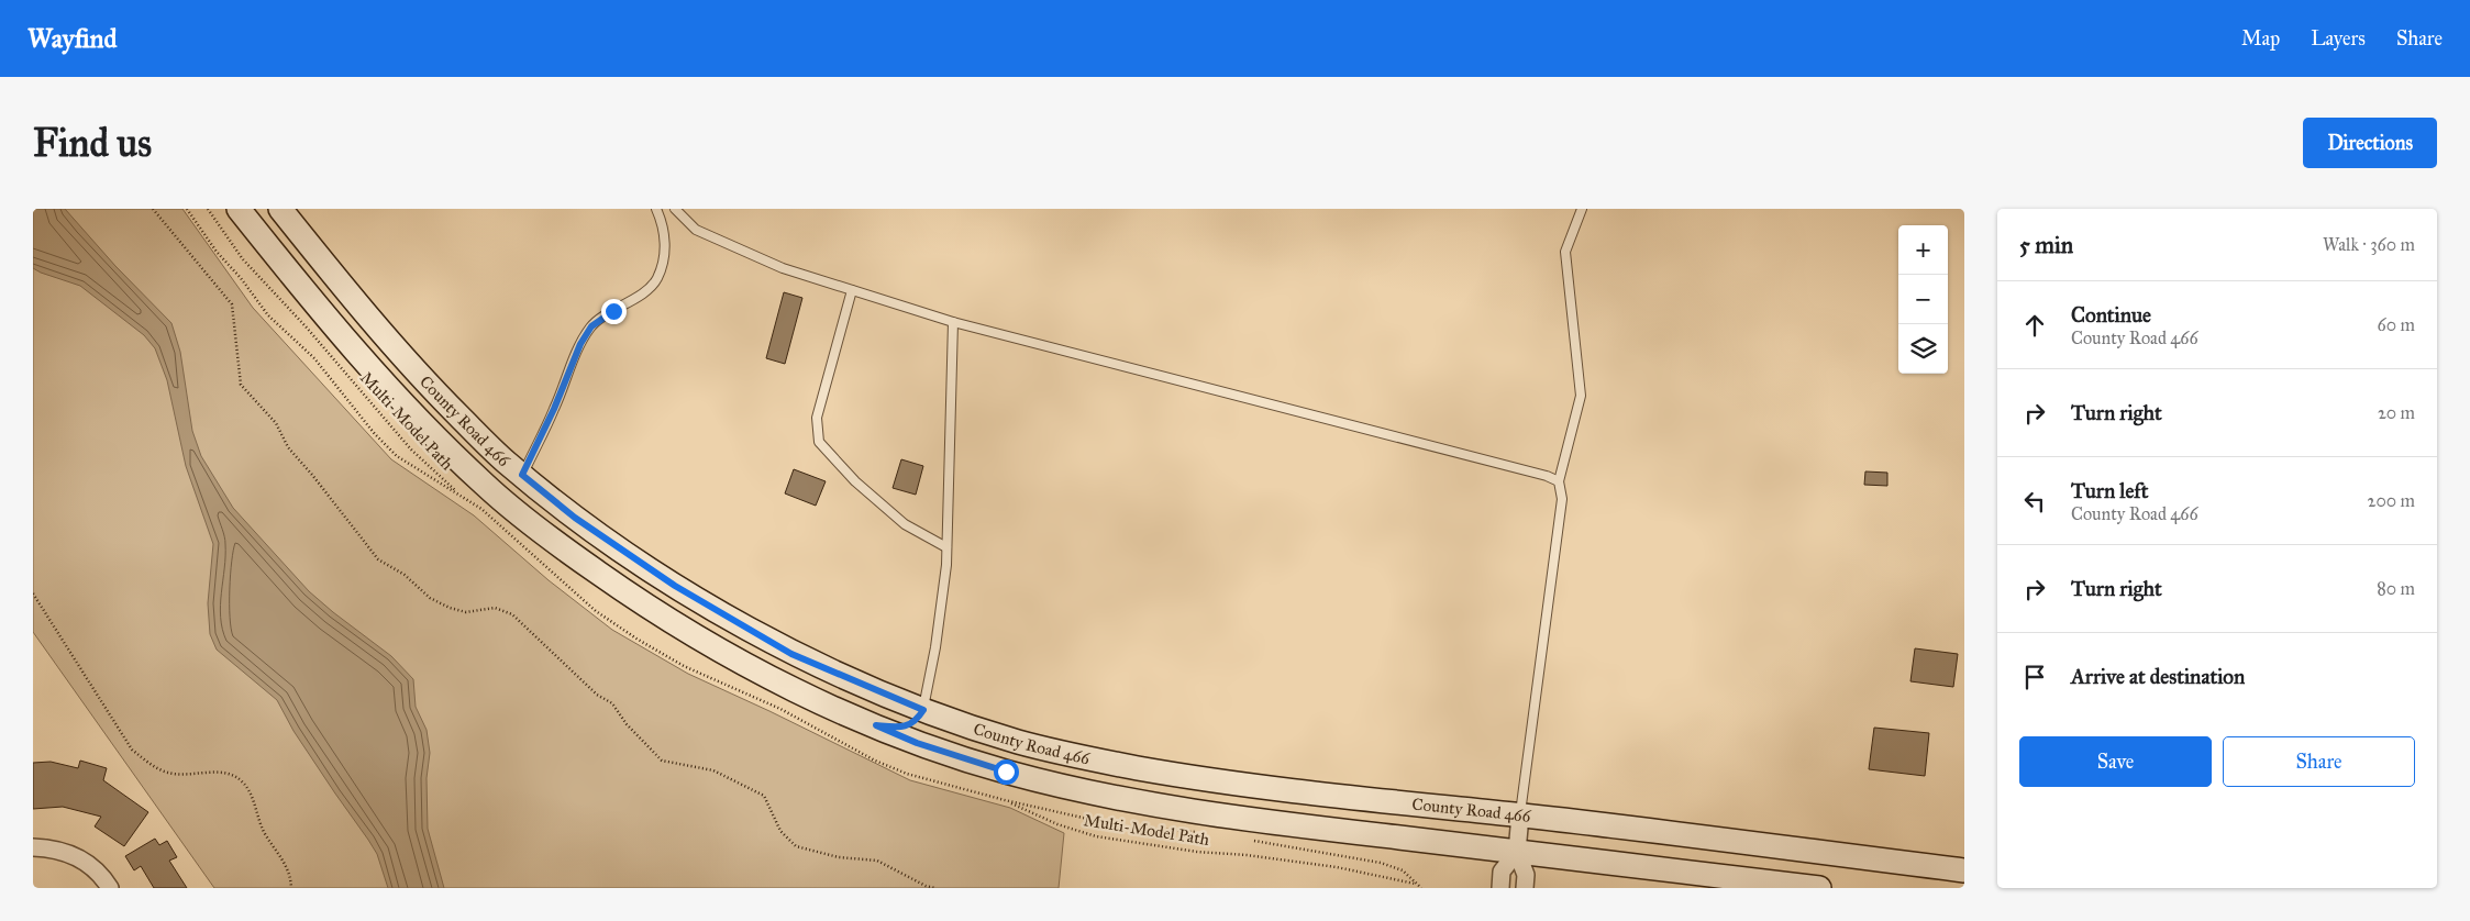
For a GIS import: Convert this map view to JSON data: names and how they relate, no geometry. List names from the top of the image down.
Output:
{
  "streets": {
    "main road": ["County Road 466"],
    "path": ["Multi-Model Path"]
  },
  "page": {
    "header": "Wayfind",
    "nav": ["Map", "Layers", "Share"],
    "buttons": [
      "Directions",
      ["Save", "Share"]
    ],
    "title": "Find us",
    "heading": ["5 min", "Walk · 360 m"],
    "map_buttons": ["+", "−"],
    "list": [
      ["Continue", "County Road 466", "60 m"],
      ["Turn right", "20 m"],
      ["Turn left", "County Road 466", "200 m"],
      ["Turn right", "80 m"],
      "Arrive at destination"
    ]
  }
}
